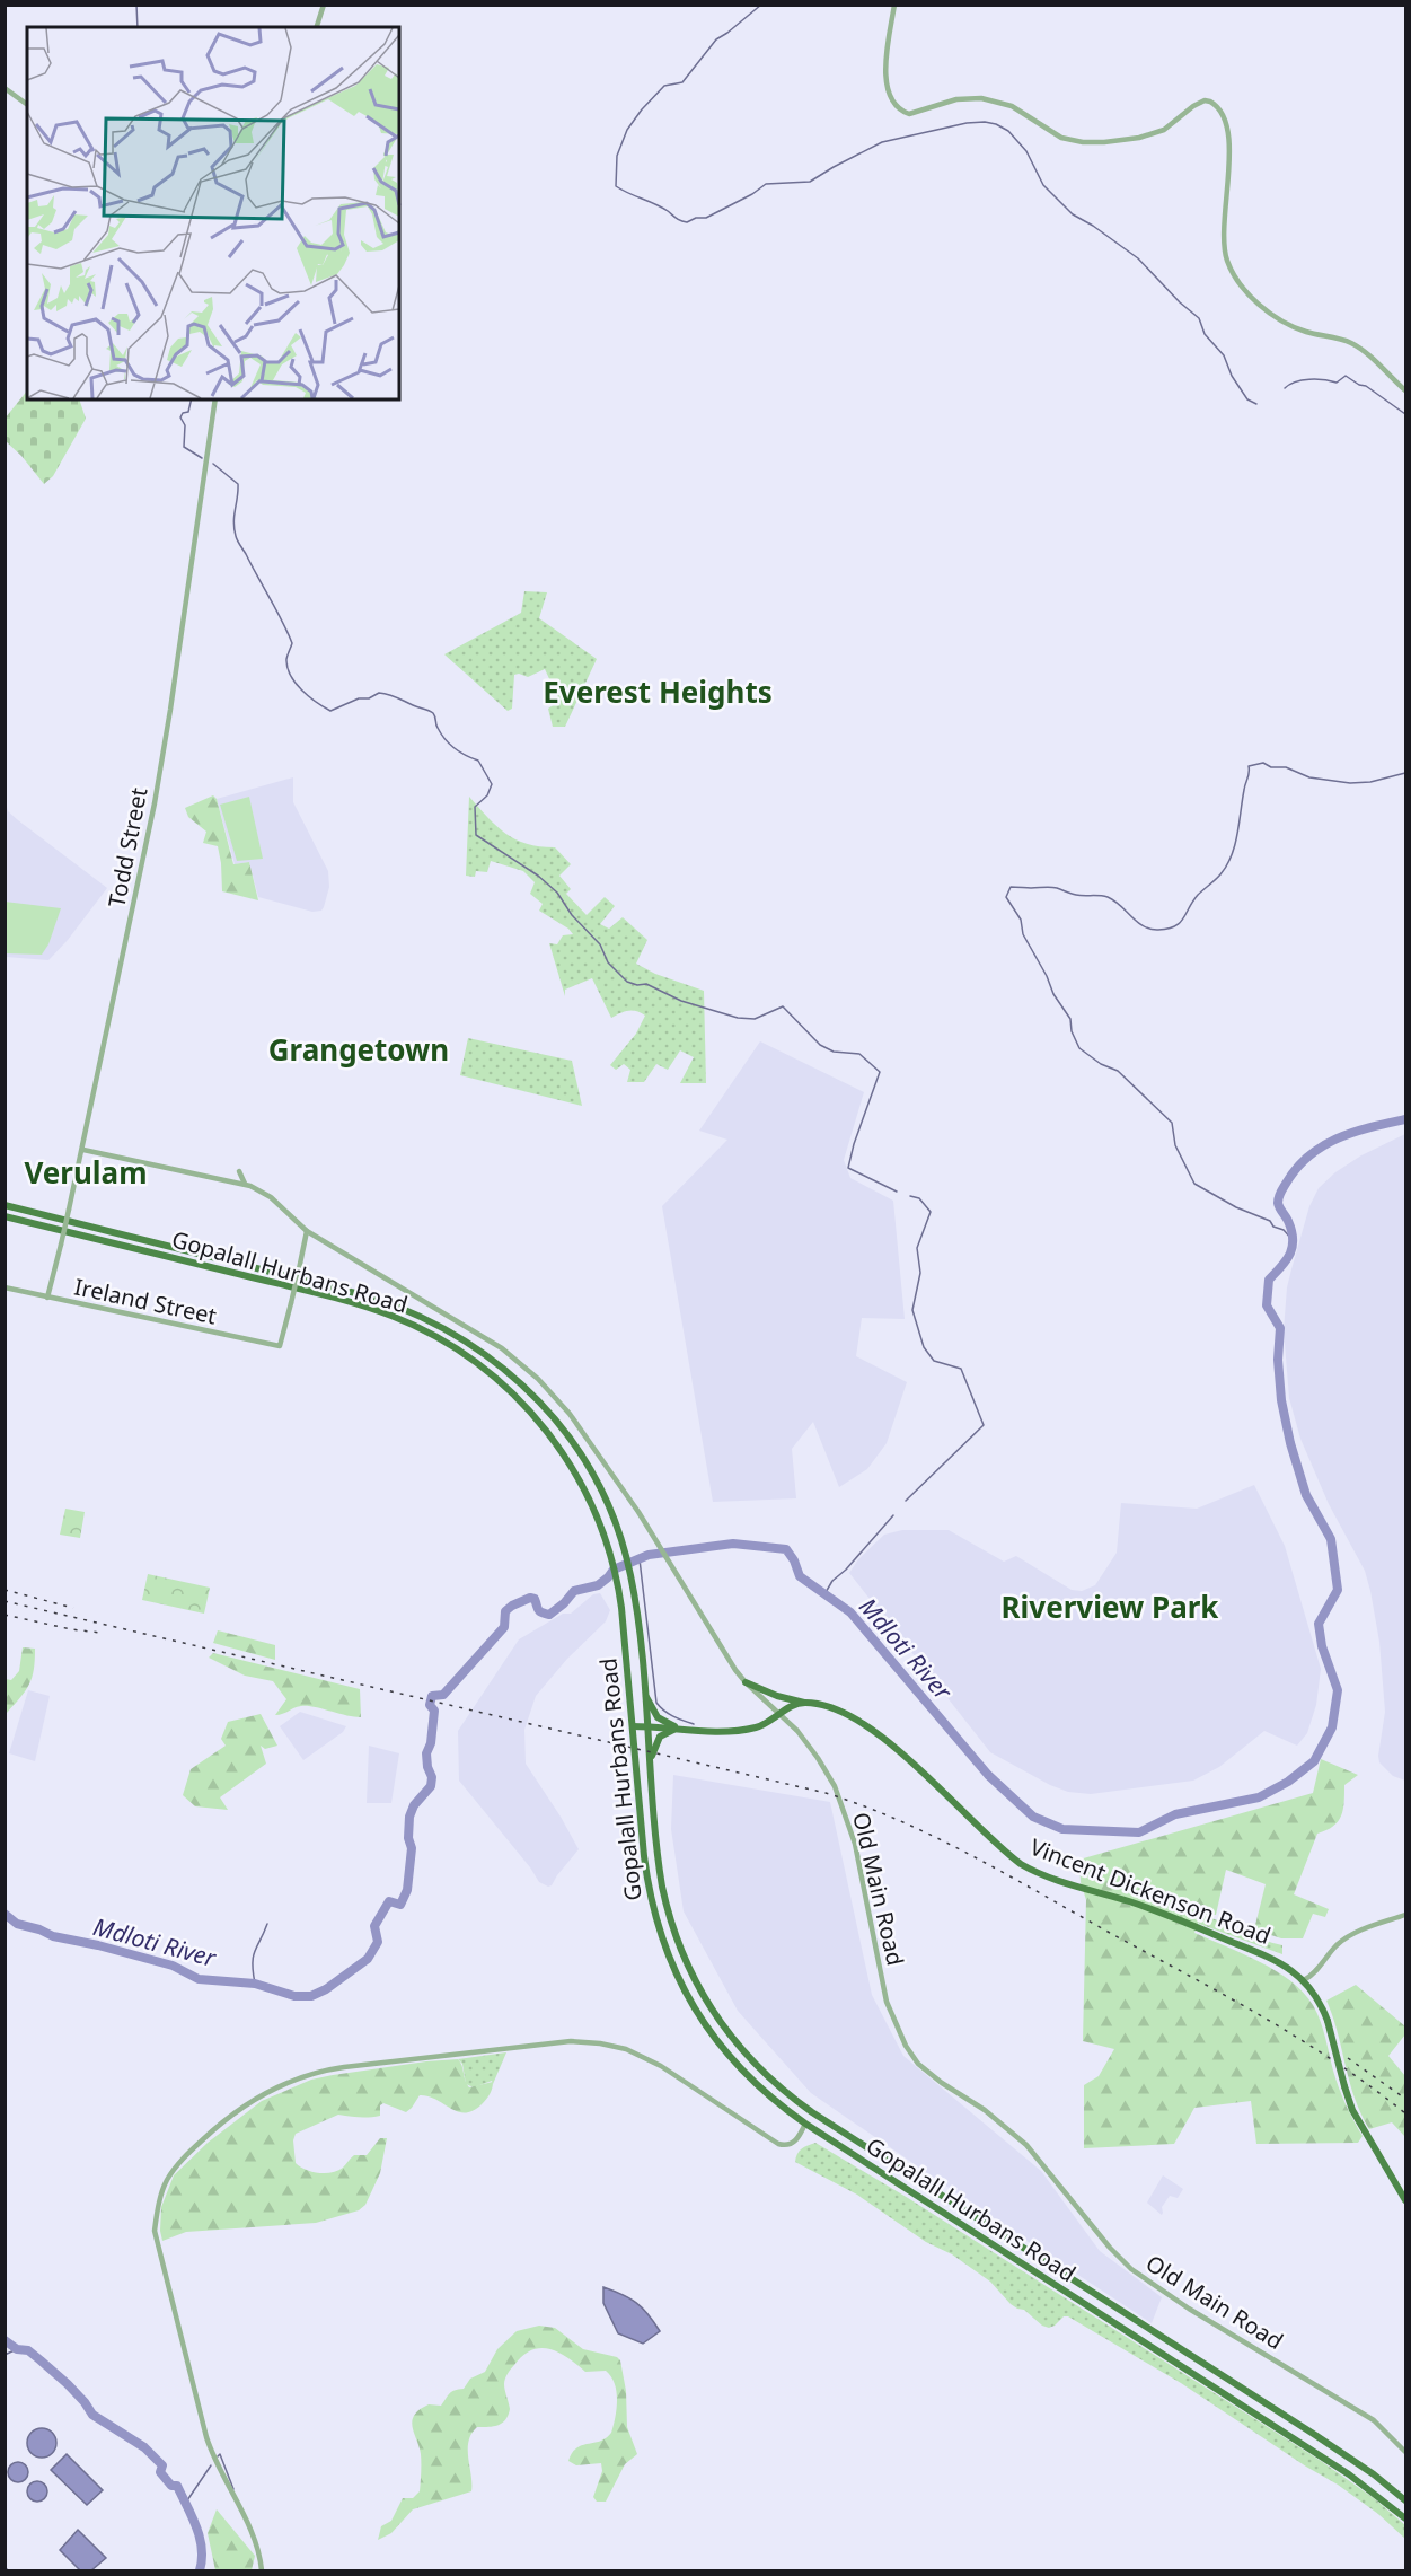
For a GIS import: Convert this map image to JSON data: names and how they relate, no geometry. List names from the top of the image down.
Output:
{
  "streets": {
    "main road": ["Gopalall Hurbans Road", "Vincent Dickenson Road"],
    "street": ["Todd Street", "Ireland Street", "Old Main Road"]
  },
  "crossings": [
    ["Todd Street", "Ireland Street"],
    ["Todd Street", "Old Main Road"],
    ["Ireland Street", "Old Main Road"],
    ["Old Main Road", "Vincent Dickenson Road"]
  ],
  "districts": [
    "Everest Heights",
    "Grangetown",
    "Verulam",
    "Riverview Park"
  ],
  "water": ["Mdloti River"]
}
